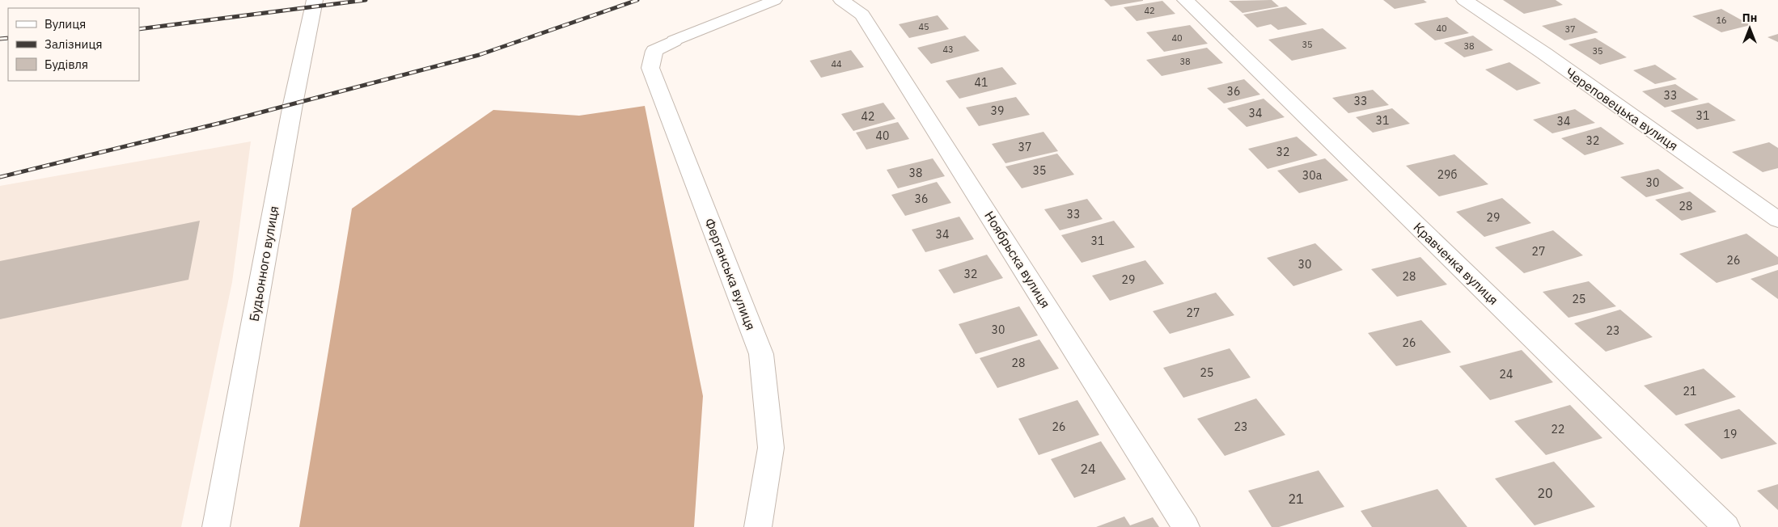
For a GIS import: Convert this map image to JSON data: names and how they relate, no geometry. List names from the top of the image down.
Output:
{
  "streets": {
    "street": [
      "Череповецька вулиця",
      "Ноябрьска вулиця",
      "Будьонного вулиця",
      "Кравченка вулиця",
      "Ферганська вулиця"
    ]
  },
  "house_numbers": [
    "42",
    "16",
    "45",
    "40",
    "37",
    "40",
    "35",
    "38",
    "43",
    "35",
    "38",
    "44",
    "41",
    "36",
    "33",
    "33",
    "39",
    "34",
    "31",
    "42",
    "31",
    "34",
    "40",
    "32",
    "37",
    "32",
    "35",
    "38",
    "29б",
    "30а",
    "30",
    "36",
    "28",
    "33",
    "29",
    "34",
    "31",
    "27",
    "26",
    "30",
    "32",
    "28",
    "29",
    "25",
    "27",
    "30",
    "23",
    "26",
    "28",
    "25",
    "24",
    "21",
    "26",
    "23",
    "22",
    "19",
    "24",
    "20",
    "21"
  ],
  "legend": ["Вулиця", "Залізниця", "Будівля"],
  "north": "top"
}
